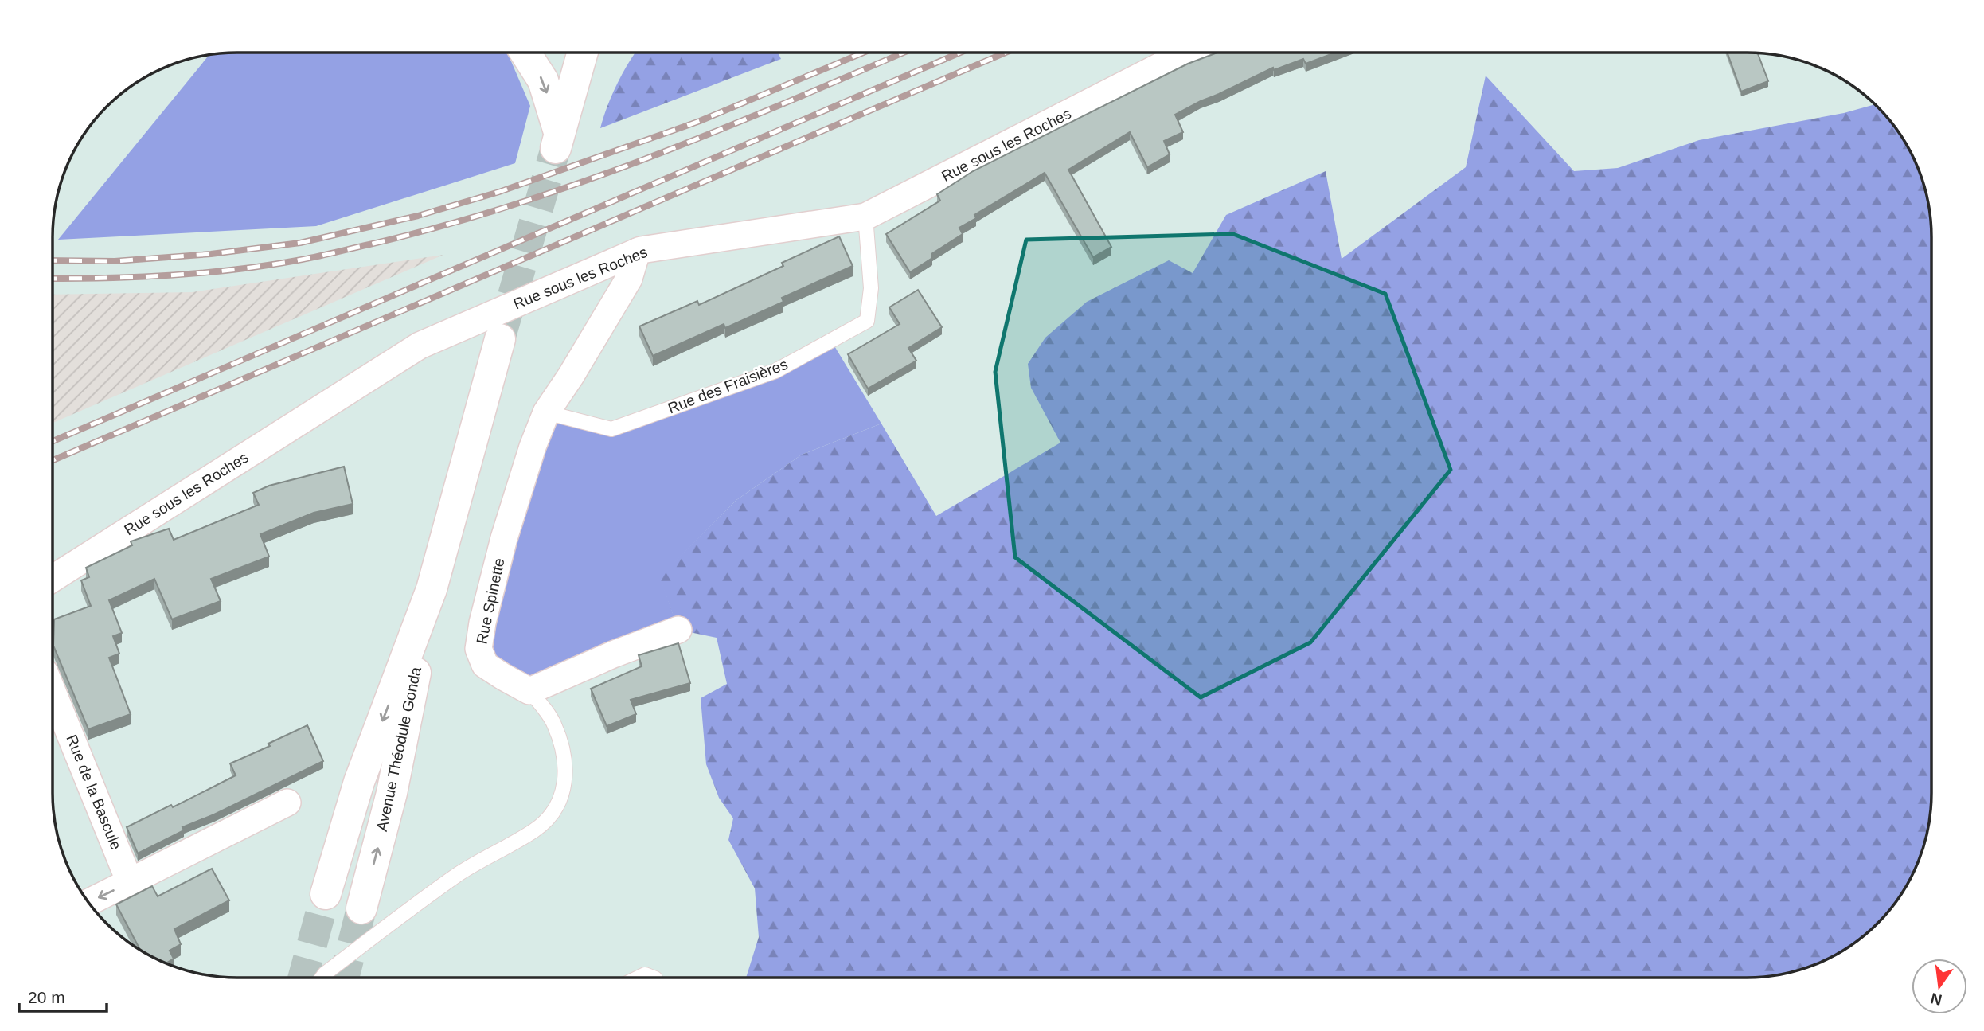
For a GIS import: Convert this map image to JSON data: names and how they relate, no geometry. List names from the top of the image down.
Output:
{
  "streets": {
    "main road": ["Avenue Théodule Gonda"],
    "street": ["Rue sous les Roches", "Rue Spinette", "Rue de la Bascule"],
    "lane": ["Rue des Fraisières"]
  },
  "crossings": [
    ["Rue sous les Roches", "Rue des Fraisières"],
    ["Rue sous les Roches", "Rue Spinette"],
    ["Rue des Fraisières", "Rue Spinette"]
  ],
  "scale_bar": "20 m",
  "north": "bottom"
}
